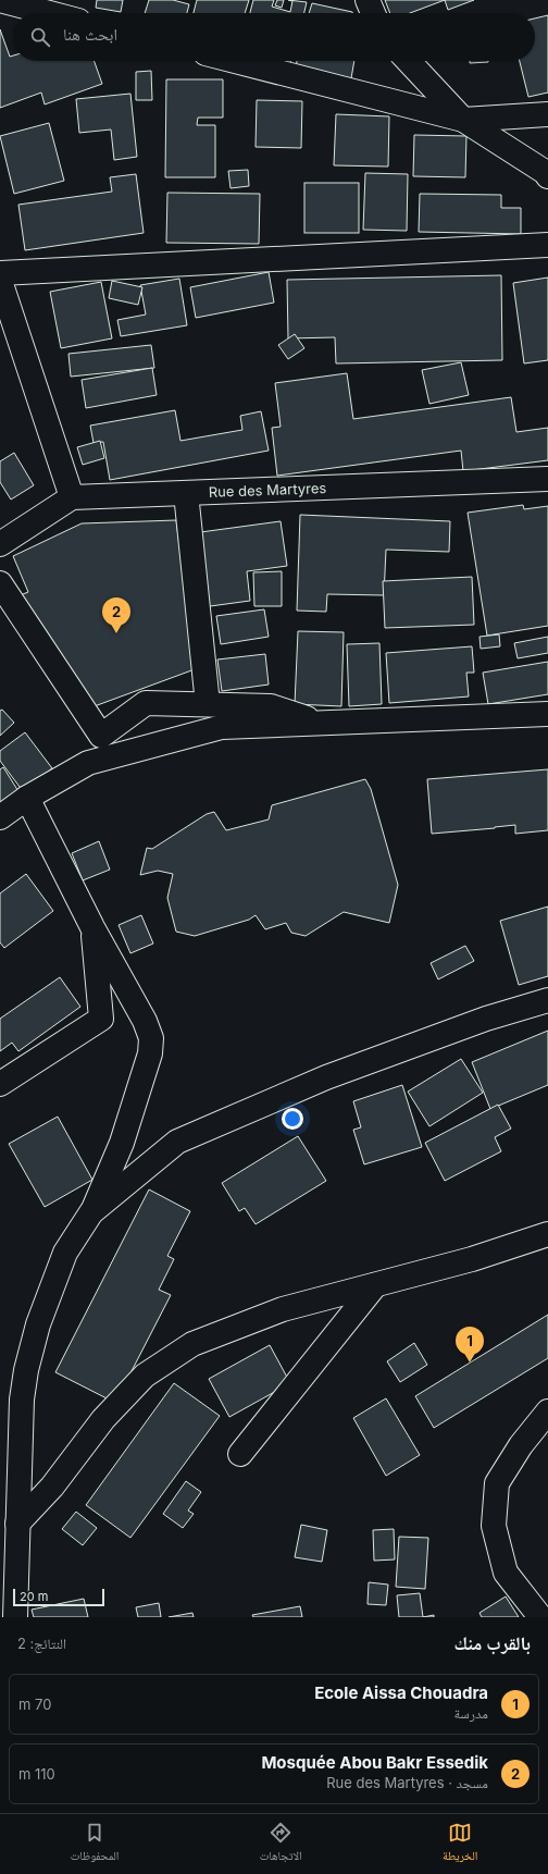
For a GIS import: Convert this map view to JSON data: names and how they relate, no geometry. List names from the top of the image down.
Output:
{
  "streets": {
    "street": ["Rue des Martyres"]
  },
  "scale_bar": "20 m",
  "page": {
    "search": "ابحث هنا",
    "pins": ["2", "1"],
    "scale": "20 m",
    "heading": ["بالقرب منك", "النتائج: 2"],
    "list": [
      {
        "mark": "1",
        "name": "Ecole Aissa Chouadra",
        "note": "مدرسة",
        "value": "70 m"
      },
      {
        "mark": "2",
        "name": "Mosquée Abou Bakr Essedik",
        "note": "مسجد · Rue des Martyres",
        "value": "110 m"
      }
    ],
    "nav": ["الخريطة", "الاتجاهات", "المحفوظات"]
  }
}
